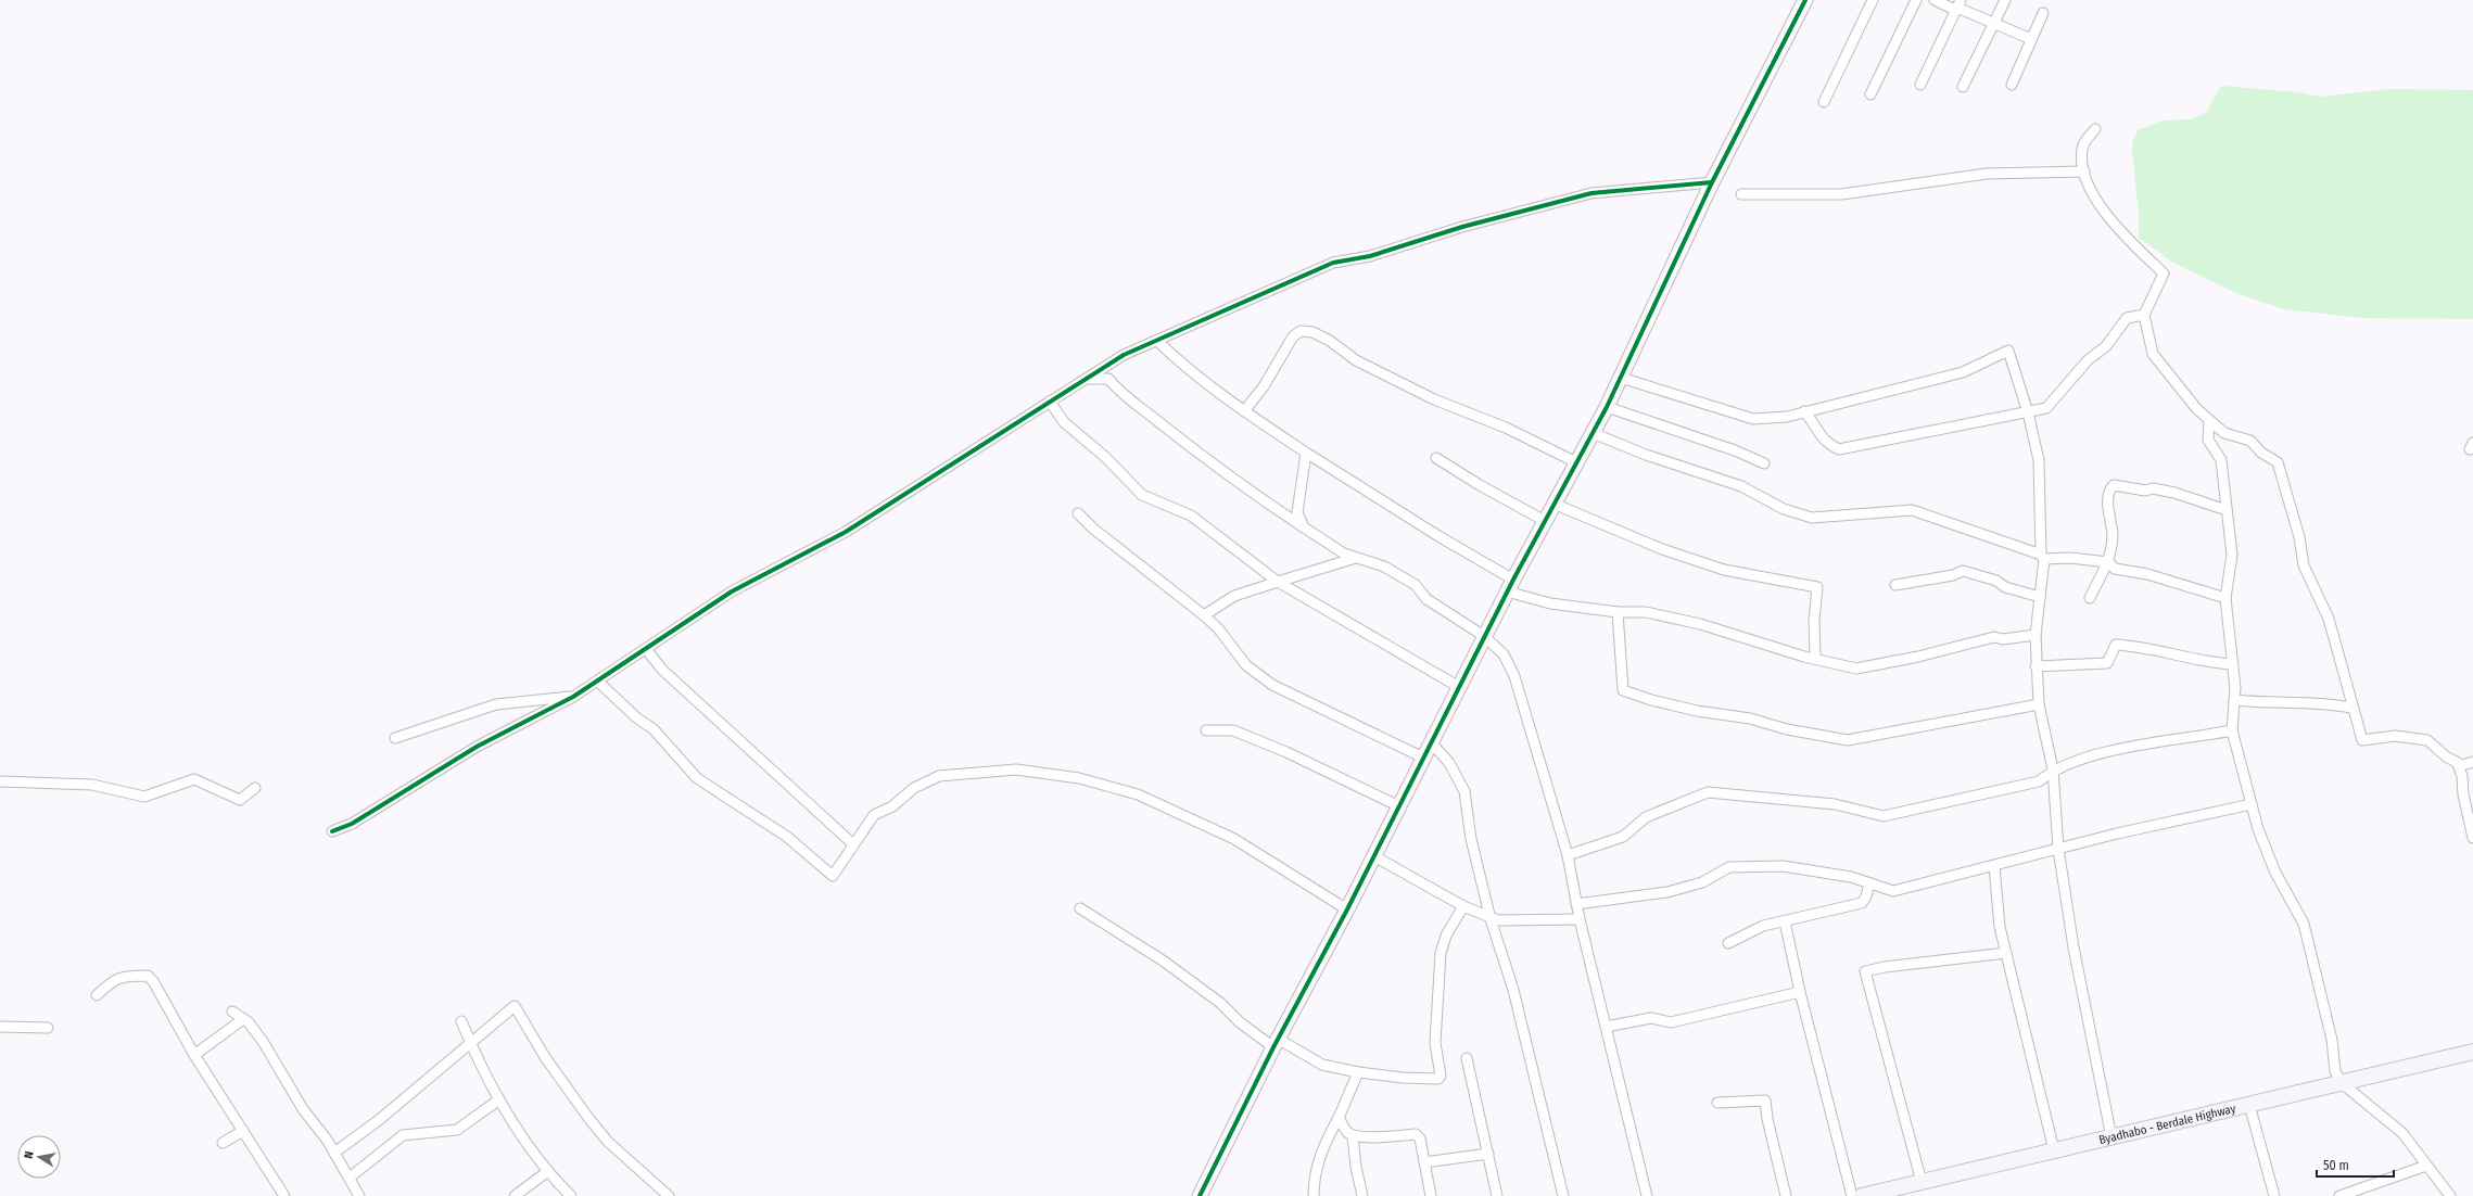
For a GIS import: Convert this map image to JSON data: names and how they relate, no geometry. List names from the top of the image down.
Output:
{
  "streets": {
    "main road": ["Byadhabo - Berdale Highway"]
  },
  "scale_bar": "50 m",
  "north": "left"
}
